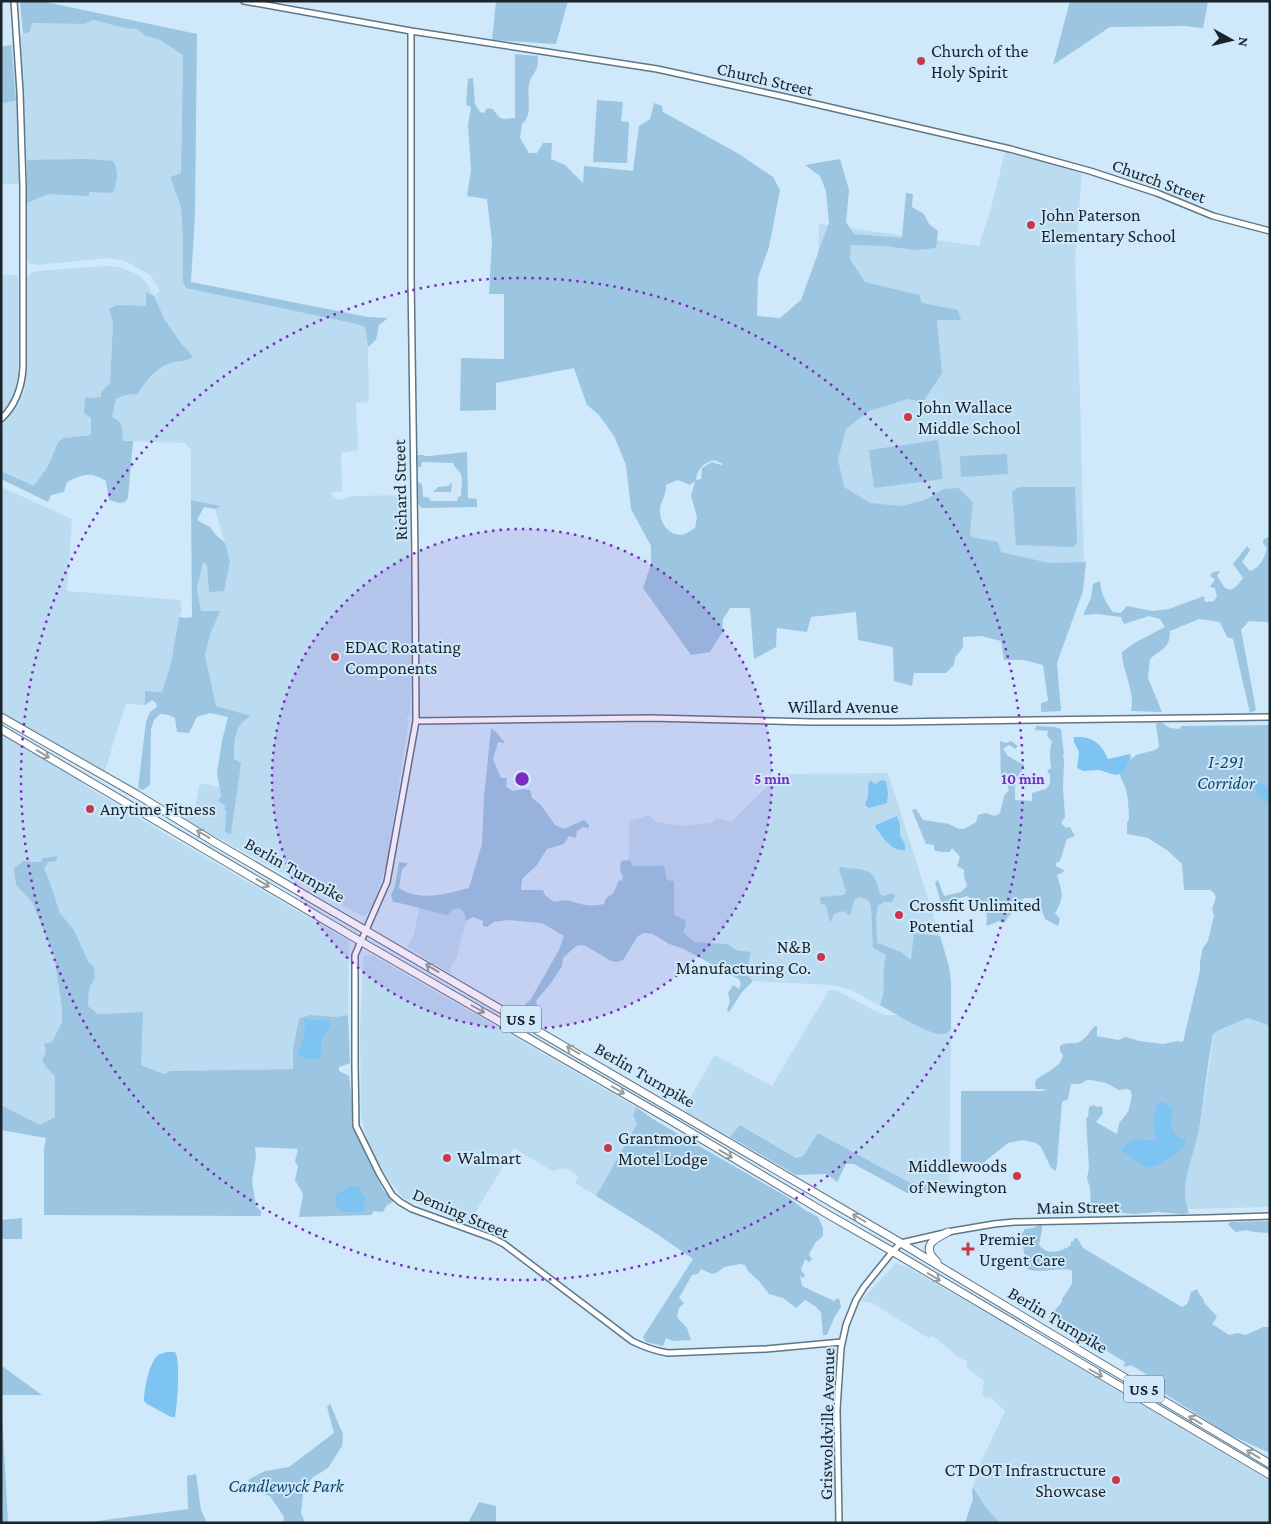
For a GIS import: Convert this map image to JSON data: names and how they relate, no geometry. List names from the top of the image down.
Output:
{
  "streets": {
    "highway": ["Berlin Turnpike", "US 5"],
    "street": [
      "Church Street",
      "Richard Street",
      "Willard Avenue",
      "Main Street",
      "Deming Street",
      "Griswoldville Avenue"
    ]
  },
  "crossings": [
    ["Church Street", "Richard Street"],
    ["Richard Street", "Willard Avenue"],
    ["Richard Street", "Berlin Turnpike"],
    ["Richard Street", "Deming Street"],
    ["Berlin Turnpike", "Main Street"],
    ["Berlin Turnpike", "Deming Street"],
    ["Berlin Turnpike", "Griswoldville Avenue"],
    ["Main Street", "Griswoldville Avenue"],
    ["Deming Street", "Griswoldville Avenue"]
  ],
  "parks": ["I-291 Corridor", "Candlewyck Park"],
  "places": {
    "other": [
      "Church of the Holy Spirit",
      "John Paterson Elementary School",
      "John Wallace Middle School",
      "EDAC Roatating Components",
      "Anytime Fitness",
      "Crossfit Unlimited Potential",
      "N&B Manufacturing Co.",
      "Grantmoor Motel Lodge",
      "Walmart",
      "Middlewoods of Newington",
      "CT DOT Infrastructure Showcase"
    ],
    "health": ["Premier Urgent Care"]
  },
  "north": "right",
  "rings": ["5 min", "10 min"]
}
